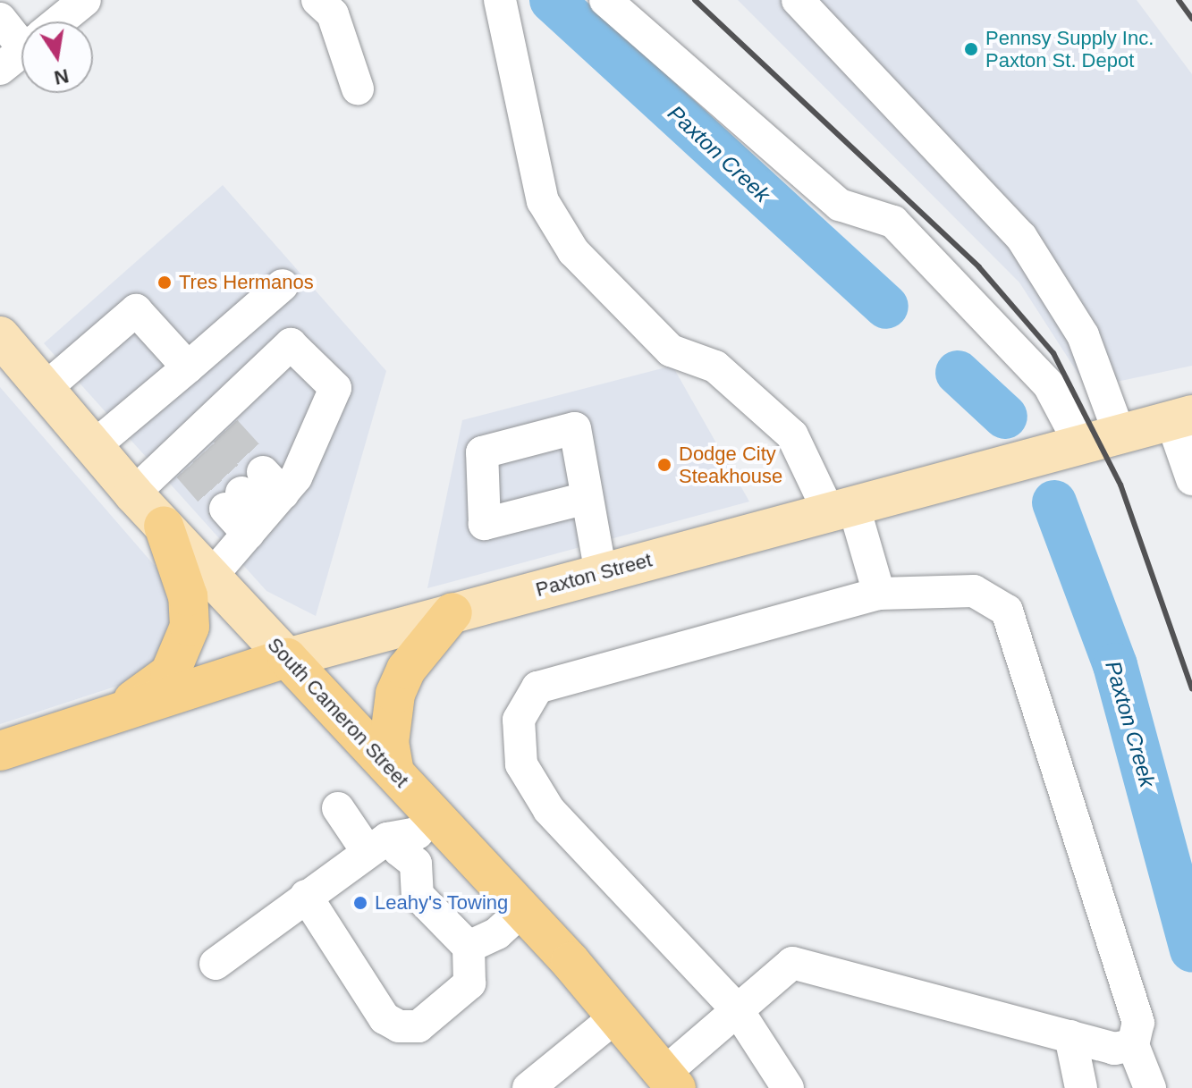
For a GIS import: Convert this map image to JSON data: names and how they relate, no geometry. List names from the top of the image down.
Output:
{
  "streets": {
    "highway": ["Paxton Street", "South Cameron Street"]
  },
  "crossings": [
    ["Paxton Street", "South Cameron Street"]
  ],
  "water": ["Paxton Creek"],
  "places": [
    "Pennsy Supply Inc. Paxton St. Depot",
    "Tres Hermanos",
    "Dodge City Steakhouse",
    "Leahy's Towing"
  ],
  "north": "bottom"
}
